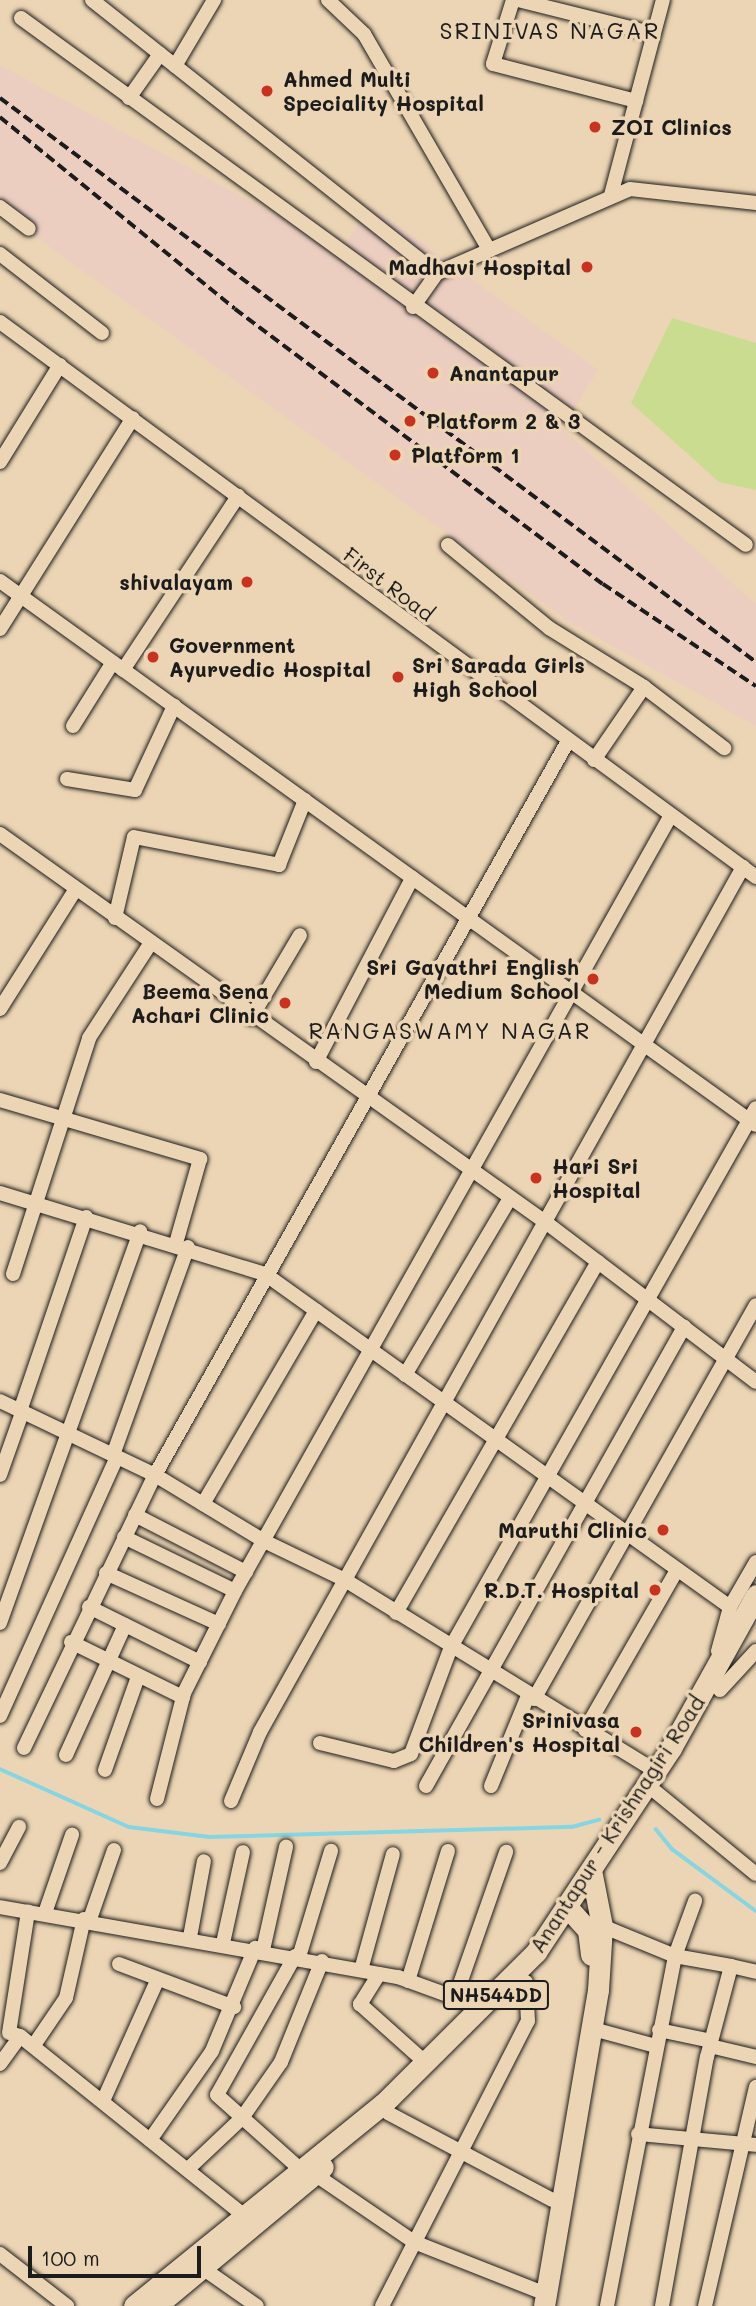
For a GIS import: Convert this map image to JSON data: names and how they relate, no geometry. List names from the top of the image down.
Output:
{
  "streets": {
    "highway": ["Anantapur - Krishnagiri Road", "NH544DD"],
    "street": ["First Road"]
  },
  "districts": ["SRINIVAS NAGAR", "RANGASWAMY NAGAR"],
  "places": [
    "Ahmed Multi Speciality Hospital",
    "ZOI Clinics",
    "Madhavi Hospital",
    "Anantapur",
    "Platform 2 & 3",
    "Platform 1",
    "shivalayam",
    "Government Ayurvedic Hospital",
    "Sri Sarada Girls High School",
    "Sri Gayathri English Medium School",
    "Beema Sena Achari Clinic",
    "Hari Sri Hospital",
    "Maruthi Clinic",
    "R.D.T. Hospital",
    "Srinivasa Children's Hospital"
  ],
  "scale_bar": "100 m"
}
